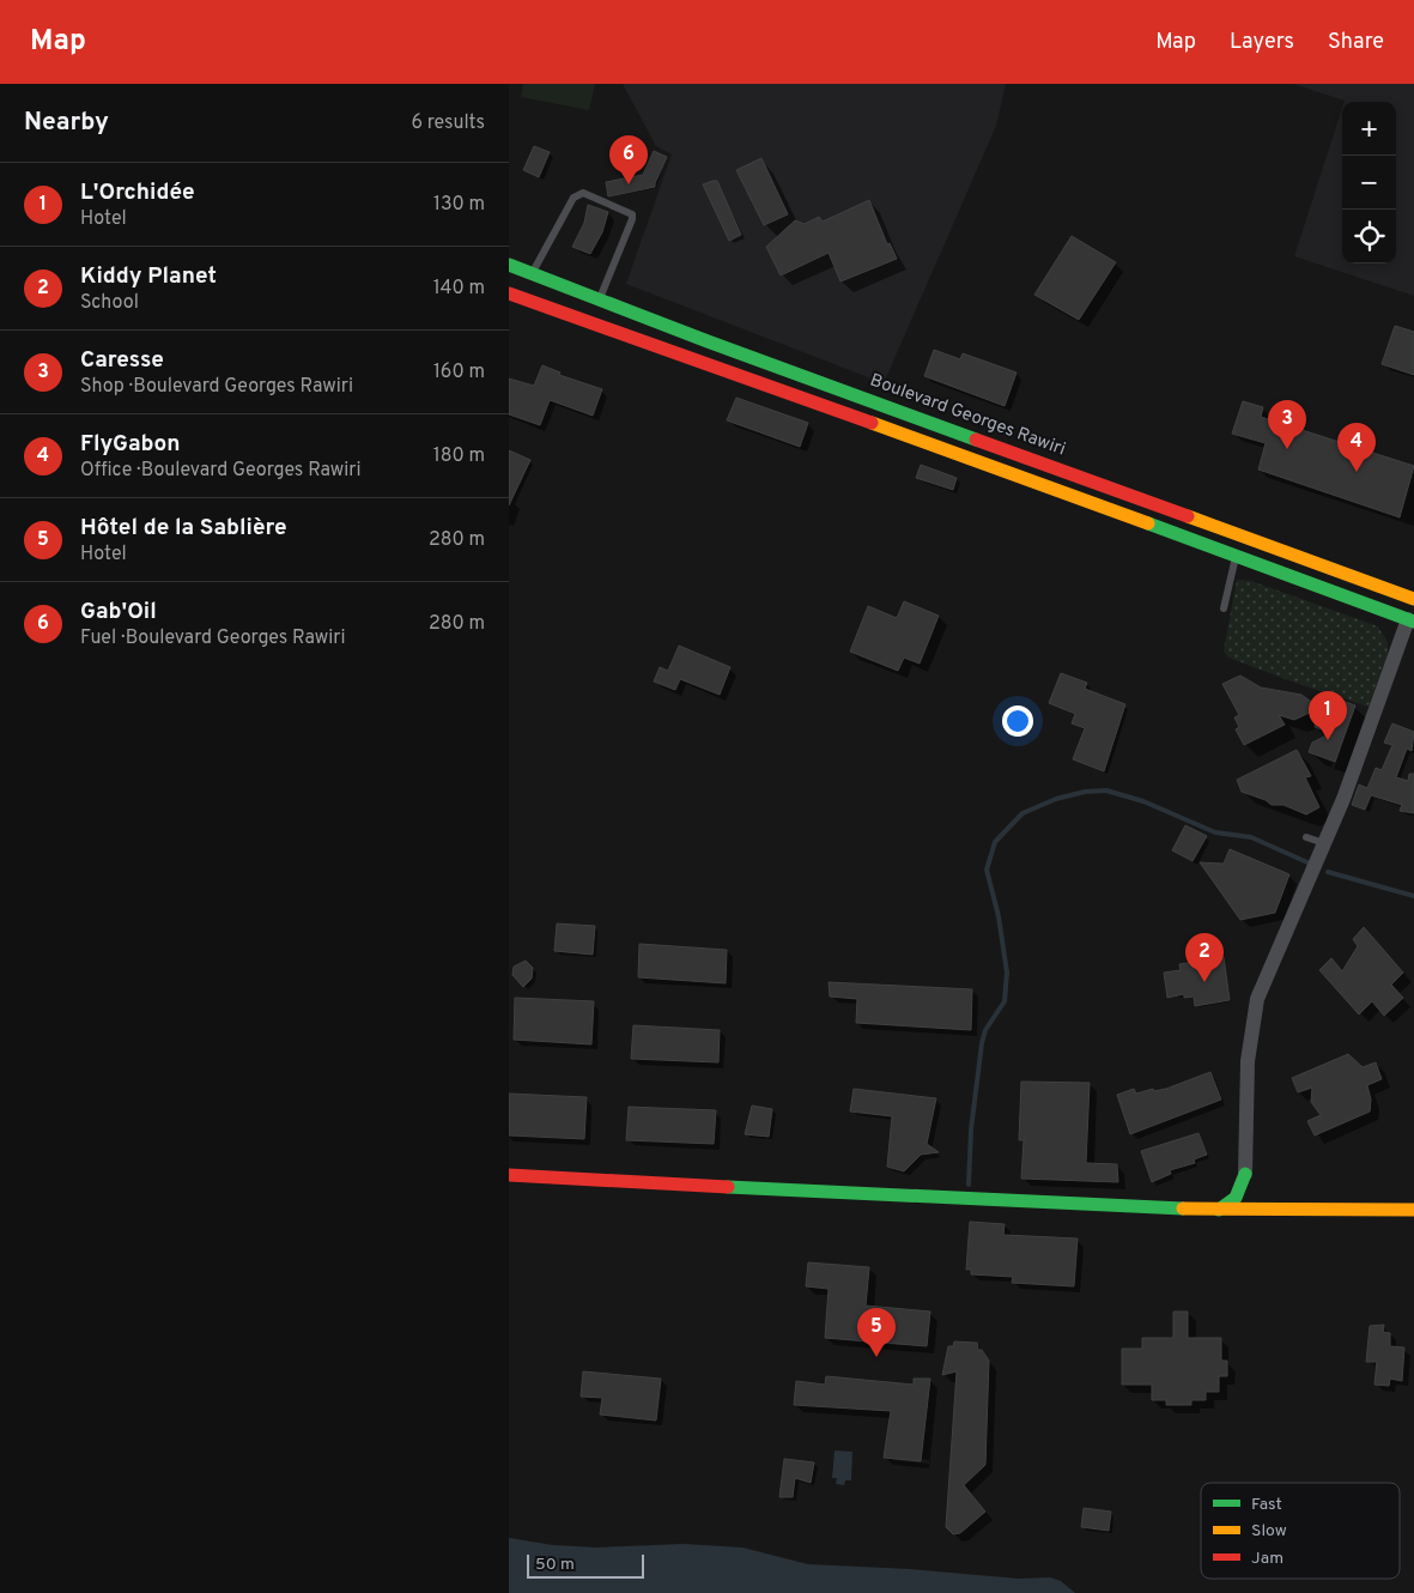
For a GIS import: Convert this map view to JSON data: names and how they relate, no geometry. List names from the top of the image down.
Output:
{
  "streets": {
    "main road": ["Boulevard Georges Rawiri"]
  },
  "legend": ["Fast", "Slow", "Jam"],
  "scale_bar": "50 m",
  "page": {
    "header": "Map",
    "nav": ["Map", "Layers", "Share"],
    "heading": ["Nearby", "6 results"],
    "map_buttons": ["+", "−"],
    "pins": [
      "6",
      "3",
      "4",
      "1",
      "2",
      "5"
    ],
    "list": [
      {
        "mark": "1",
        "name": "L'Orchidée",
        "note": "Hotel",
        "value": "130 m"
      },
      {
        "mark": "2",
        "name": "Kiddy Planet",
        "note": "School",
        "value": "140 m"
      },
      {
        "mark": "3",
        "name": "Caresse",
        "note": "Shop · Boulevard Georges Rawiri",
        "value": "160 m"
      },
      {
        "mark": "4",
        "name": "FlyGabon",
        "note": "Office · Boulevard Georges Rawiri",
        "value": "180 m"
      },
      {
        "mark": "5",
        "name": "Hôtel de la Sablière",
        "note": "Hotel",
        "value": "280 m"
      },
      {
        "mark": "6",
        "name": "Gab'Oil",
        "note": "Fuel · Boulevard Georges Rawiri",
        "value": "280 m"
      }
    ],
    "scale": "50 m"
  }
}
